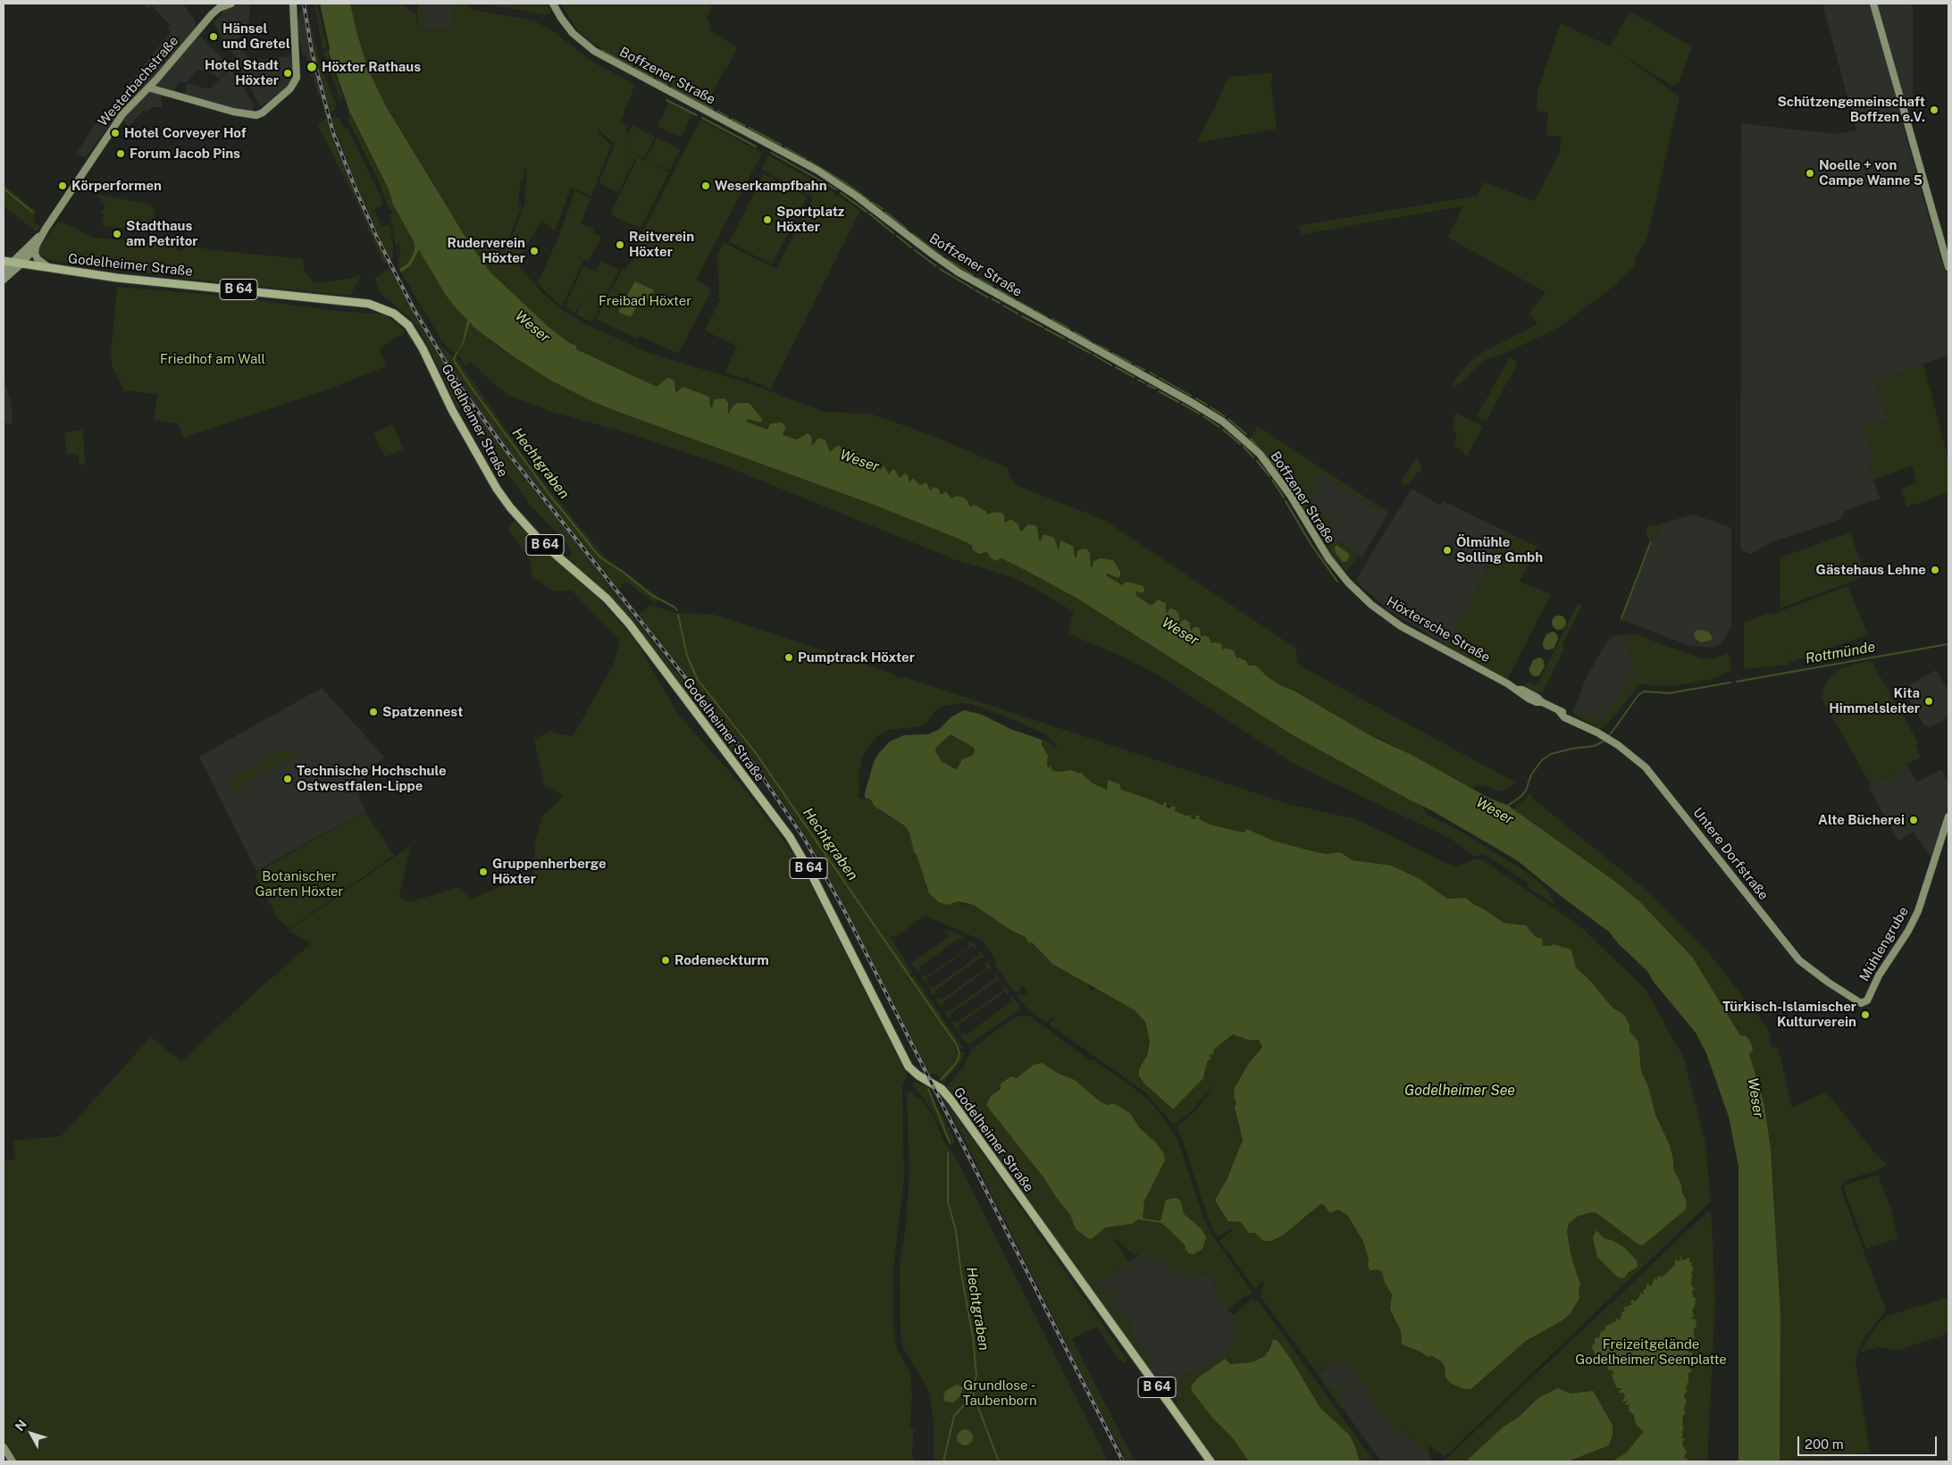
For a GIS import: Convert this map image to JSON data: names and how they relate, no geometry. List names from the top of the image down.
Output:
{
  "streets": {
    "main road": ["Godelheimer Straße", "B 64"],
    "street": [
      "Boffzener Straße",
      "Westerbachstraße",
      "Höxtersche Straße",
      "Untere Dorfstraße",
      "Mühlengrube"
    ]
  },
  "crossings": [
    ["Boffzener Straße", "Höxtersche Straße"],
    ["Westerbachstraße", "Godelheimer Straße"],
    ["Höxtersche Straße", "Untere Dorfstraße"],
    ["Untere Dorfstraße", "Mühlengrube"]
  ],
  "water": [
    "Weser",
    "Hechtgraben",
    "Rottmünde",
    "Godelheimer See"
  ],
  "parks": [
    "Freibad Höxter",
    "Friedhof am Wall",
    "Botanischer Garten Höxter",
    "Freizeitgelände Godelheimer Seenplatte",
    "Grundlose - Taubenborn"
  ],
  "places": [
    "Hänsel und Gretel",
    "Höxter Rathaus",
    "Hotel Stadt Höxter",
    "Schützengemeinschaft Boffzen e.V.",
    "Hotel Corveyer Hof",
    "Forum Jacob Pins",
    "Noelle + von Campe Wanne 5",
    "Körperformen",
    "Weserkampfbahn",
    "Sportplatz Höxter",
    "Stadthaus am Petritor",
    "Reitverein Höxter",
    "Ruderverein Höxter",
    "Ölmühle Solling Gmbh",
    "Gästehaus Lehne",
    "Pumptrack Höxter",
    "Kita Himmelsleiter",
    "Spatzennest",
    "Technische Hochschule Ostwestfalen-Lippe",
    "Alte Bücherei",
    "Gruppenherberge Höxter",
    "Rodeneckturm",
    "Türkisch-Islamischer Kulturverein"
  ],
  "scale_bar": "200 m",
  "north": "top left"
}
